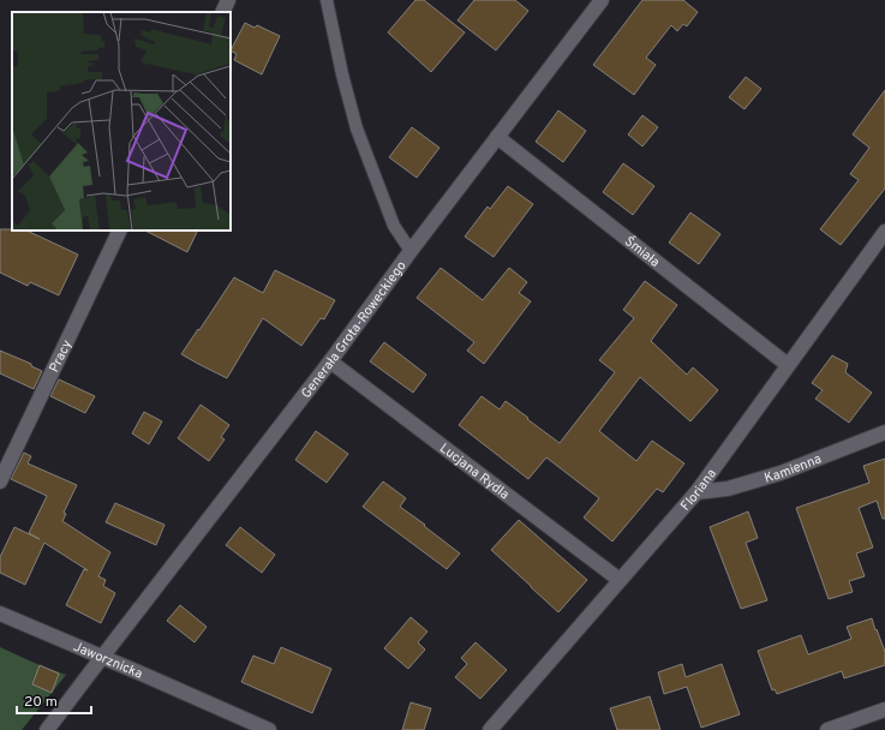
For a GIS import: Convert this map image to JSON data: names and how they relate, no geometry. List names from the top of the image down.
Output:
{
  "streets": {
    "street": [
      "Śmiała",
      "Generała Grota-Roweckiego",
      "Pracy",
      "Kamienna",
      "Lucjana Rydla",
      "Floriana",
      "Jaworznicka"
    ]
  },
  "crossings": [
    ["Śmiała", "Generała Grota-Roweckiego"],
    ["Śmiała", "Floriana"],
    ["Generała Grota-Roweckiego", "Lucjana Rydla"],
    ["Generała Grota-Roweckiego", "Jaworznicka"],
    ["Kamienna", "Floriana"],
    ["Lucjana Rydla", "Floriana"]
  ],
  "scale_bar": "20 m"
}
